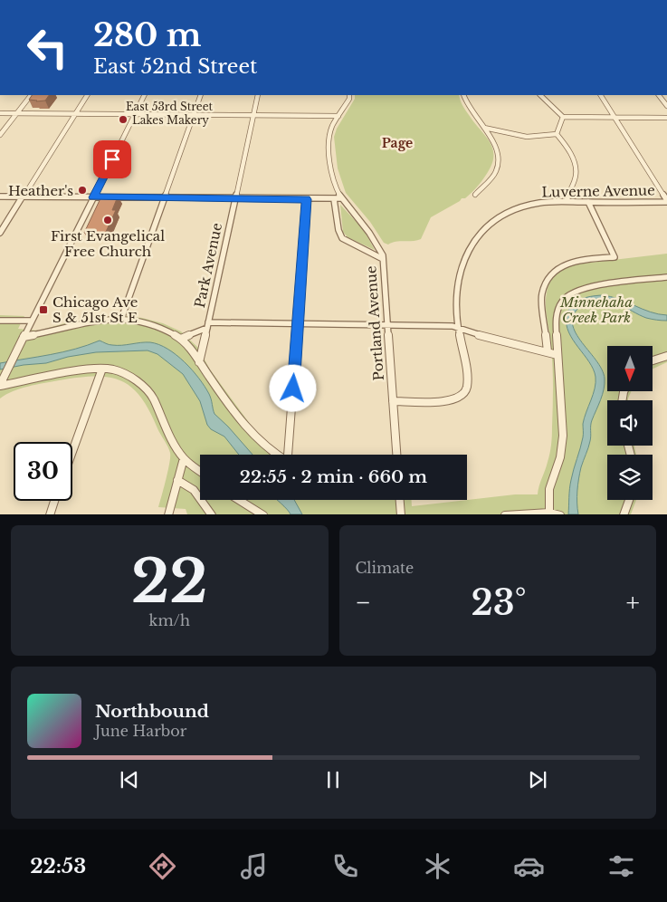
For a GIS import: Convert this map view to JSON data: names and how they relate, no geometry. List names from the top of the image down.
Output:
{
  "streets": {
    "street": [
      "East 53rd Street",
      "Luverne Avenue",
      "Park Avenue",
      "Portland Avenue"
    ]
  },
  "crossings": [
    ["East 53rd Street", "Park Avenue"],
    ["East 53rd Street", "Portland Avenue"],
    ["Luverne Avenue", "Portland Avenue"]
  ],
  "districts": ["Page"],
  "parks": ["Minnehaha Creek Park"],
  "places": {
    "other": ["Lakes Makery", "Heather's", "First Evangelical Free Church"],
    "transit": ["Chicago Ave S & 51st St E"]
  },
  "north": "bottom",
  "page": {
    "turn": ["280 m", "East 52nd Street"],
    "limit": "30",
    "trip": "22:55 · 2 min · 660 m",
    "tile": [
      ["22", "km/h"],
      "Climate"
    ],
    "heat": ["−", "23°", "+"],
    "song": ["Northbound", "June Harbor"],
    "tabs": "22:53"
  }
}
